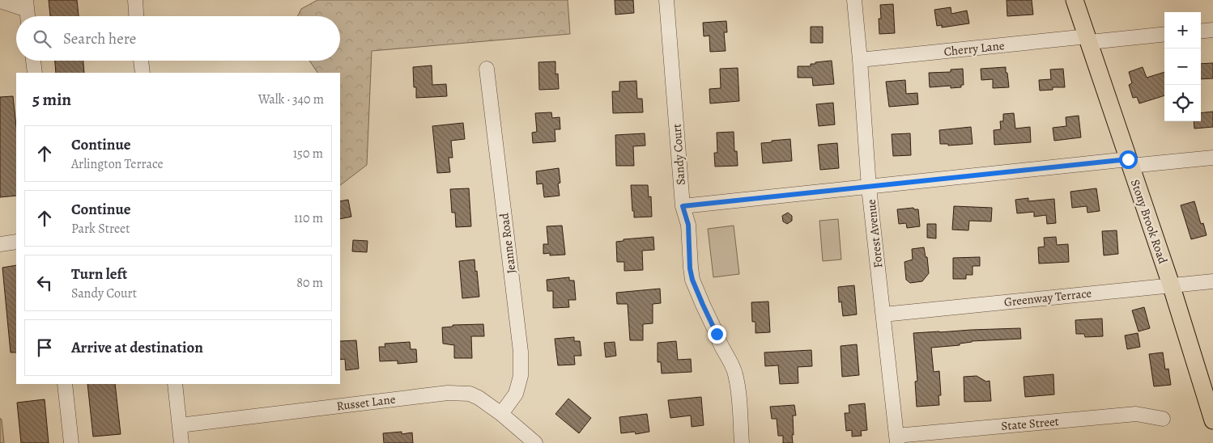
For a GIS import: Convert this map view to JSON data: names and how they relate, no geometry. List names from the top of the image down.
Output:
{
  "streets": {
    "main road": ["Stony Brook Road"],
    "street": [
      "Cherry Lane",
      "Sandy Court",
      "Forest Avenue",
      "Jeanne Road",
      "Greenway Terrace",
      "Russet Lane",
      "State Street"
    ]
  },
  "crossings": [
    ["Cherry Lane", "Stony Brook Road"],
    ["Cherry Lane", "Forest Avenue"],
    ["Stony Brook Road", "Greenway Terrace"],
    ["Forest Avenue", "Greenway Terrace"],
    ["Forest Avenue", "State Street"],
    ["Jeanne Road", "Russet Lane"]
  ],
  "page": {
    "map_buttons": ["+", "−"],
    "search": "Search here",
    "heading": ["5 min", "Walk · 340 m"],
    "list": [
      ["Continue", "Arlington Terrace", "150 m"],
      ["Continue", "Park Street", "110 m"],
      ["Turn left", "Sandy Court", "80 m"],
      "Arrive at destination"
    ]
  }
}
